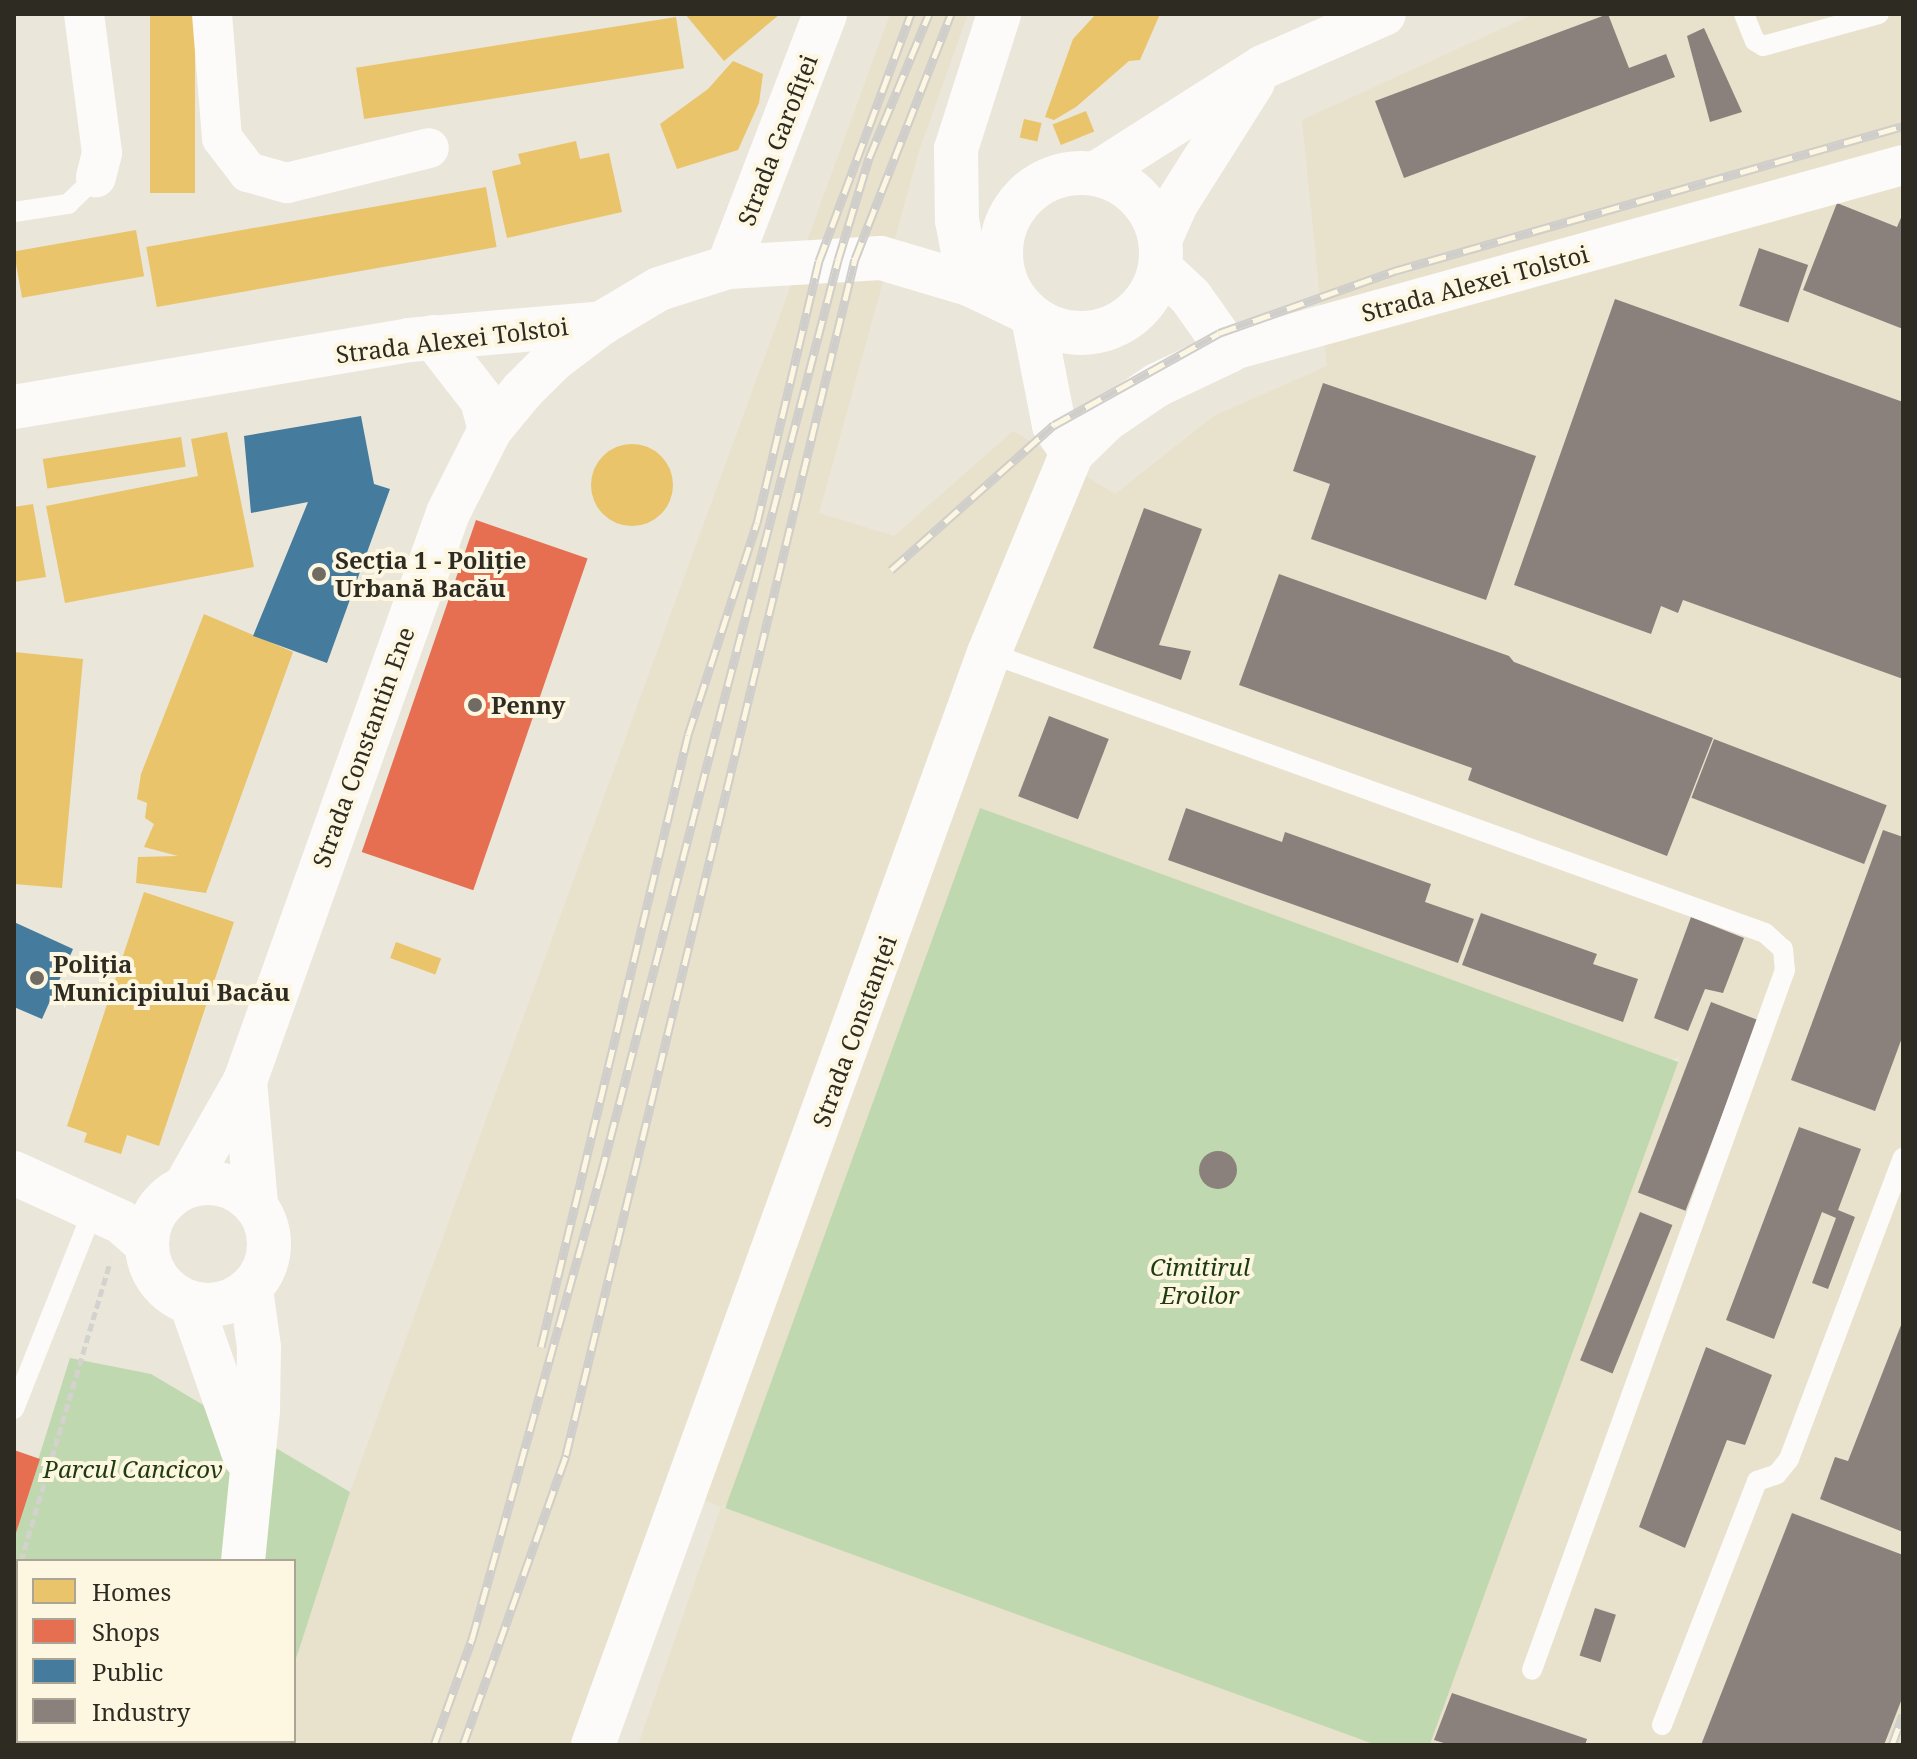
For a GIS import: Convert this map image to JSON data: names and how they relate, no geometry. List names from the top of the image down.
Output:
{
  "streets": {
    "main road": [
      "Strada Garofiței",
      "Strada Alexei Tolstoi",
      "Strada Constantin Ene",
      "Strada Constanței"
    ]
  },
  "crossings": [
    ["Strada Garofiței", "Strada Alexei Tolstoi"],
    ["Strada Alexei Tolstoi", "Strada Constantin Ene"],
    ["Strada Alexei Tolstoi", "Strada Constanței"]
  ],
  "parks": ["Cimitirul Eroilor", "Parcul Cancicov"],
  "places": ["Secția 1 - Poliție Urbană Bacău", "Penny", "Poliția Municipiului Bacău"],
  "legend": [
    "Homes",
    "Shops",
    "Public",
    "Industry"
  ]
}
